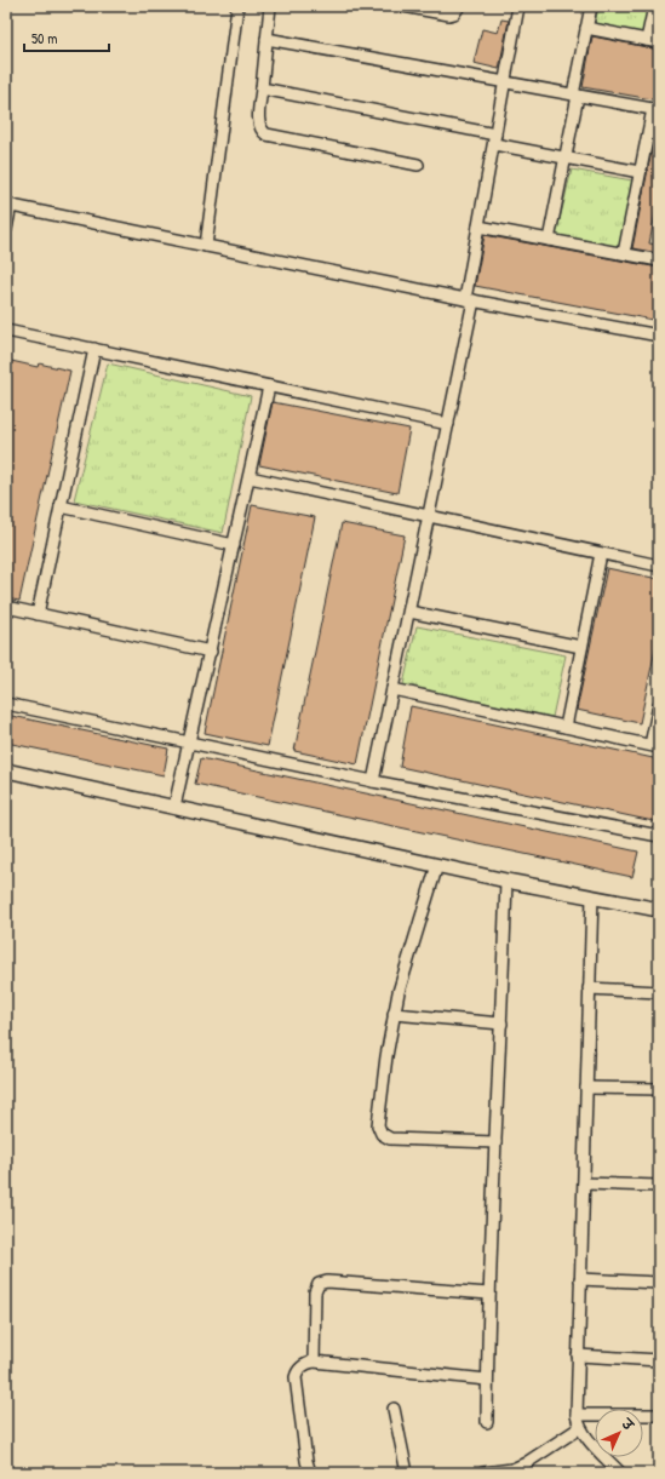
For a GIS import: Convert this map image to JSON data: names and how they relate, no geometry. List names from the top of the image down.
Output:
{
  "scale_bar": "50 m",
  "north": "top right"
}
